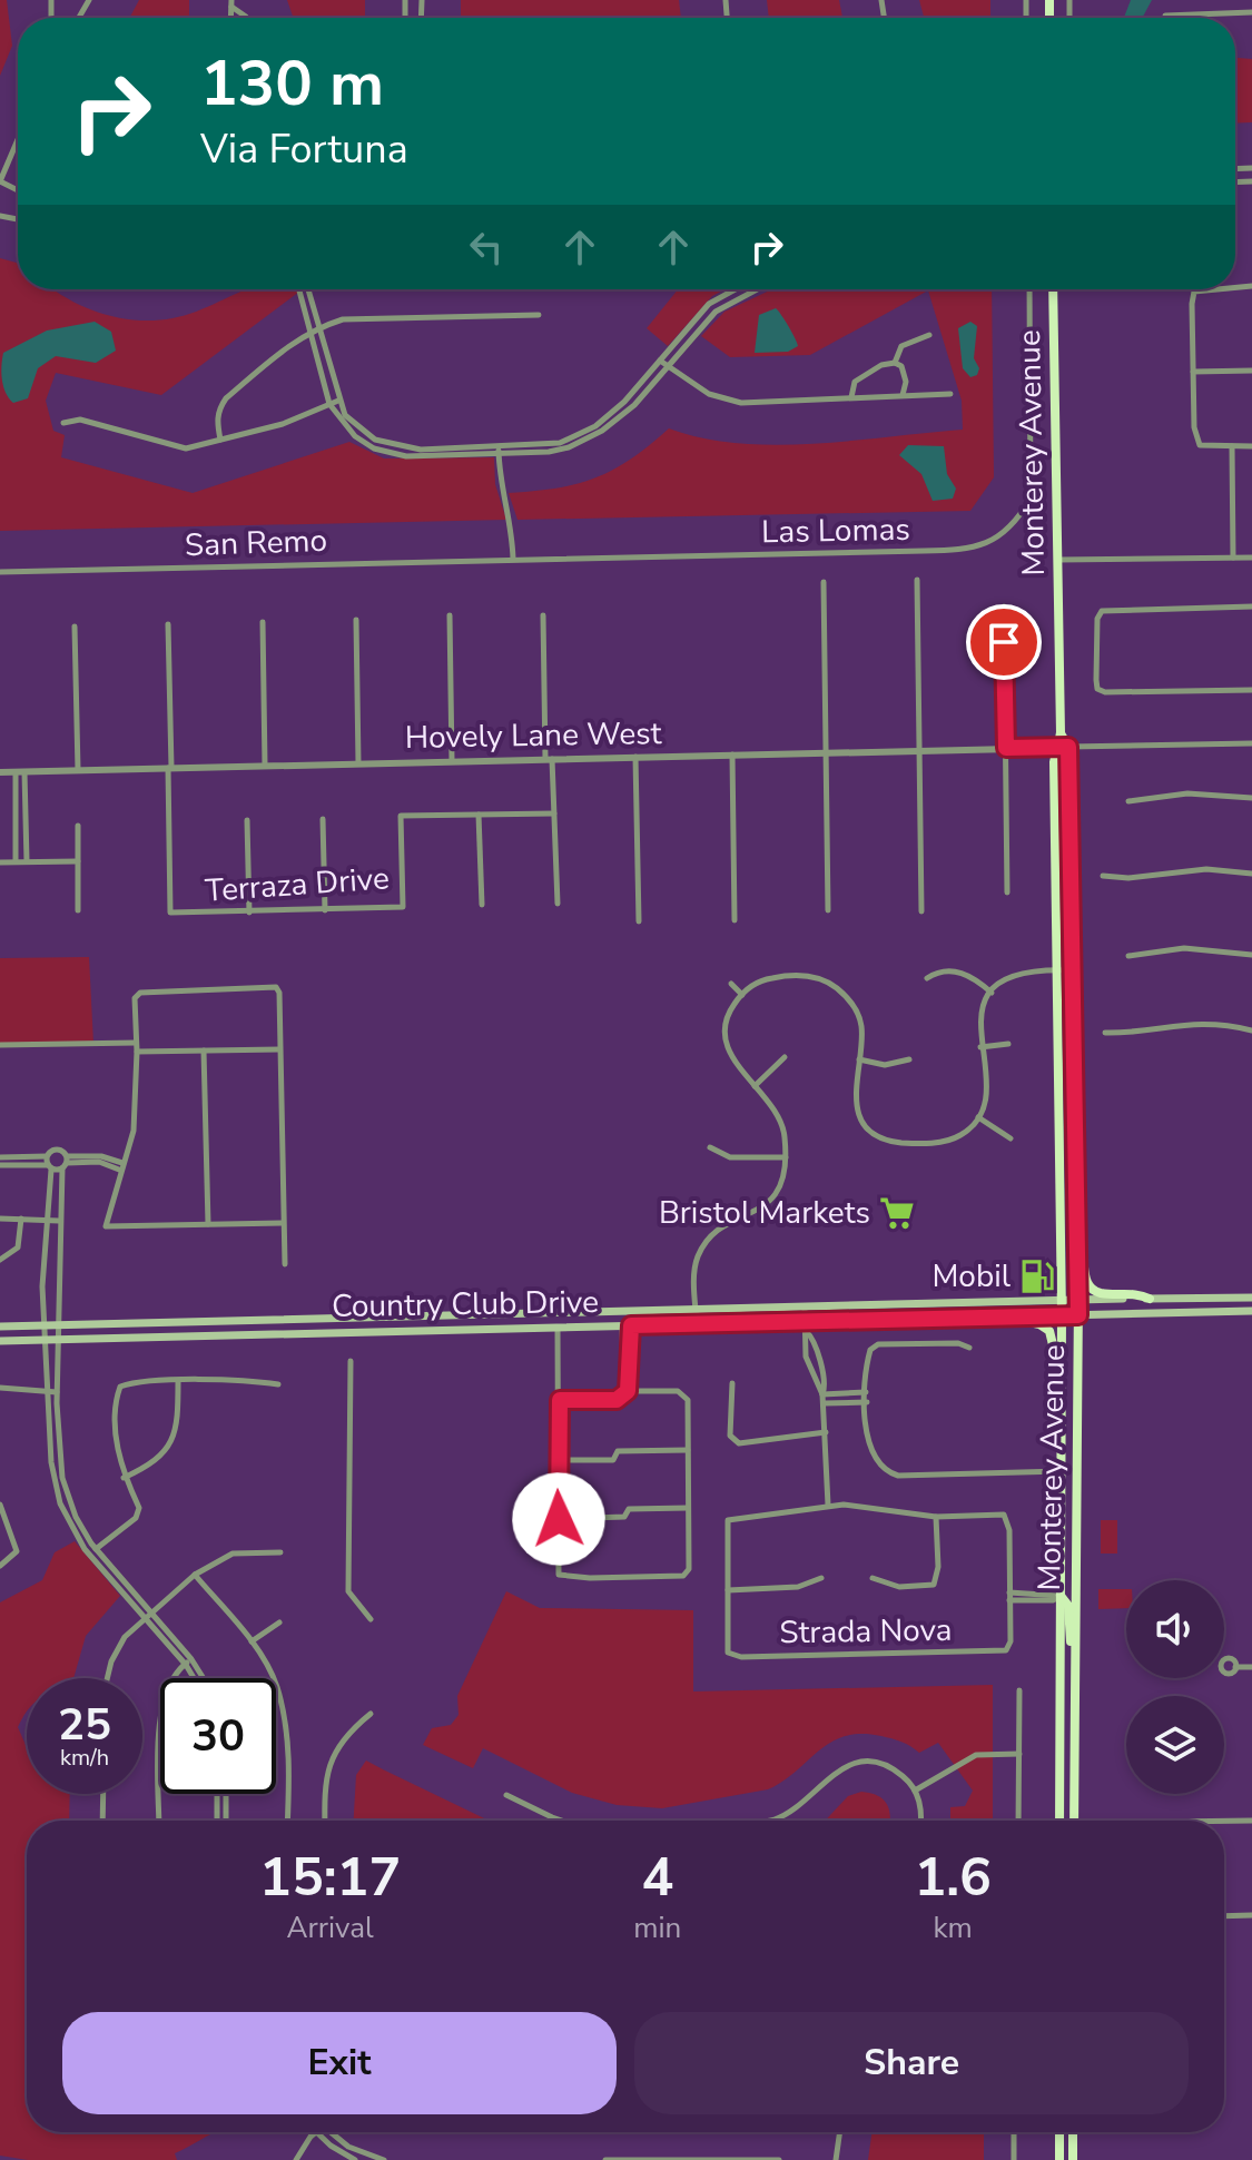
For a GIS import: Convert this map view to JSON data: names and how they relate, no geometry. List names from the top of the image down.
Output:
{
  "streets": {
    "main road": ["Monterey Avenue", "Country Club Drive"],
    "street": [
      "Las Lomas",
      "San Remo",
      "Hovely Lane West",
      "Terraza Drive",
      "Strada Nova"
    ]
  },
  "crossings": [
    ["Monterey Avenue", "Hovely Lane West"],
    ["Monterey Avenue", "Country Club Drive"],
    ["Las Lomas", "San Remo"],
    ["Hovely Lane West", "Terraza Drive"]
  ],
  "places": {
    "supermarket": ["Bristol Markets"],
    "fuel station": ["Mobil"]
  },
  "page": {
    "turn": ["130 m", "Via Fortuna"],
    "speed": "25 km/h",
    "limit": "30",
    "eta": [
      "15:17",
      "Arrival",
      "4",
      "min",
      "1.6",
      "km"
    ],
    "buttons": ["Exit", "Share"]
  }
}
